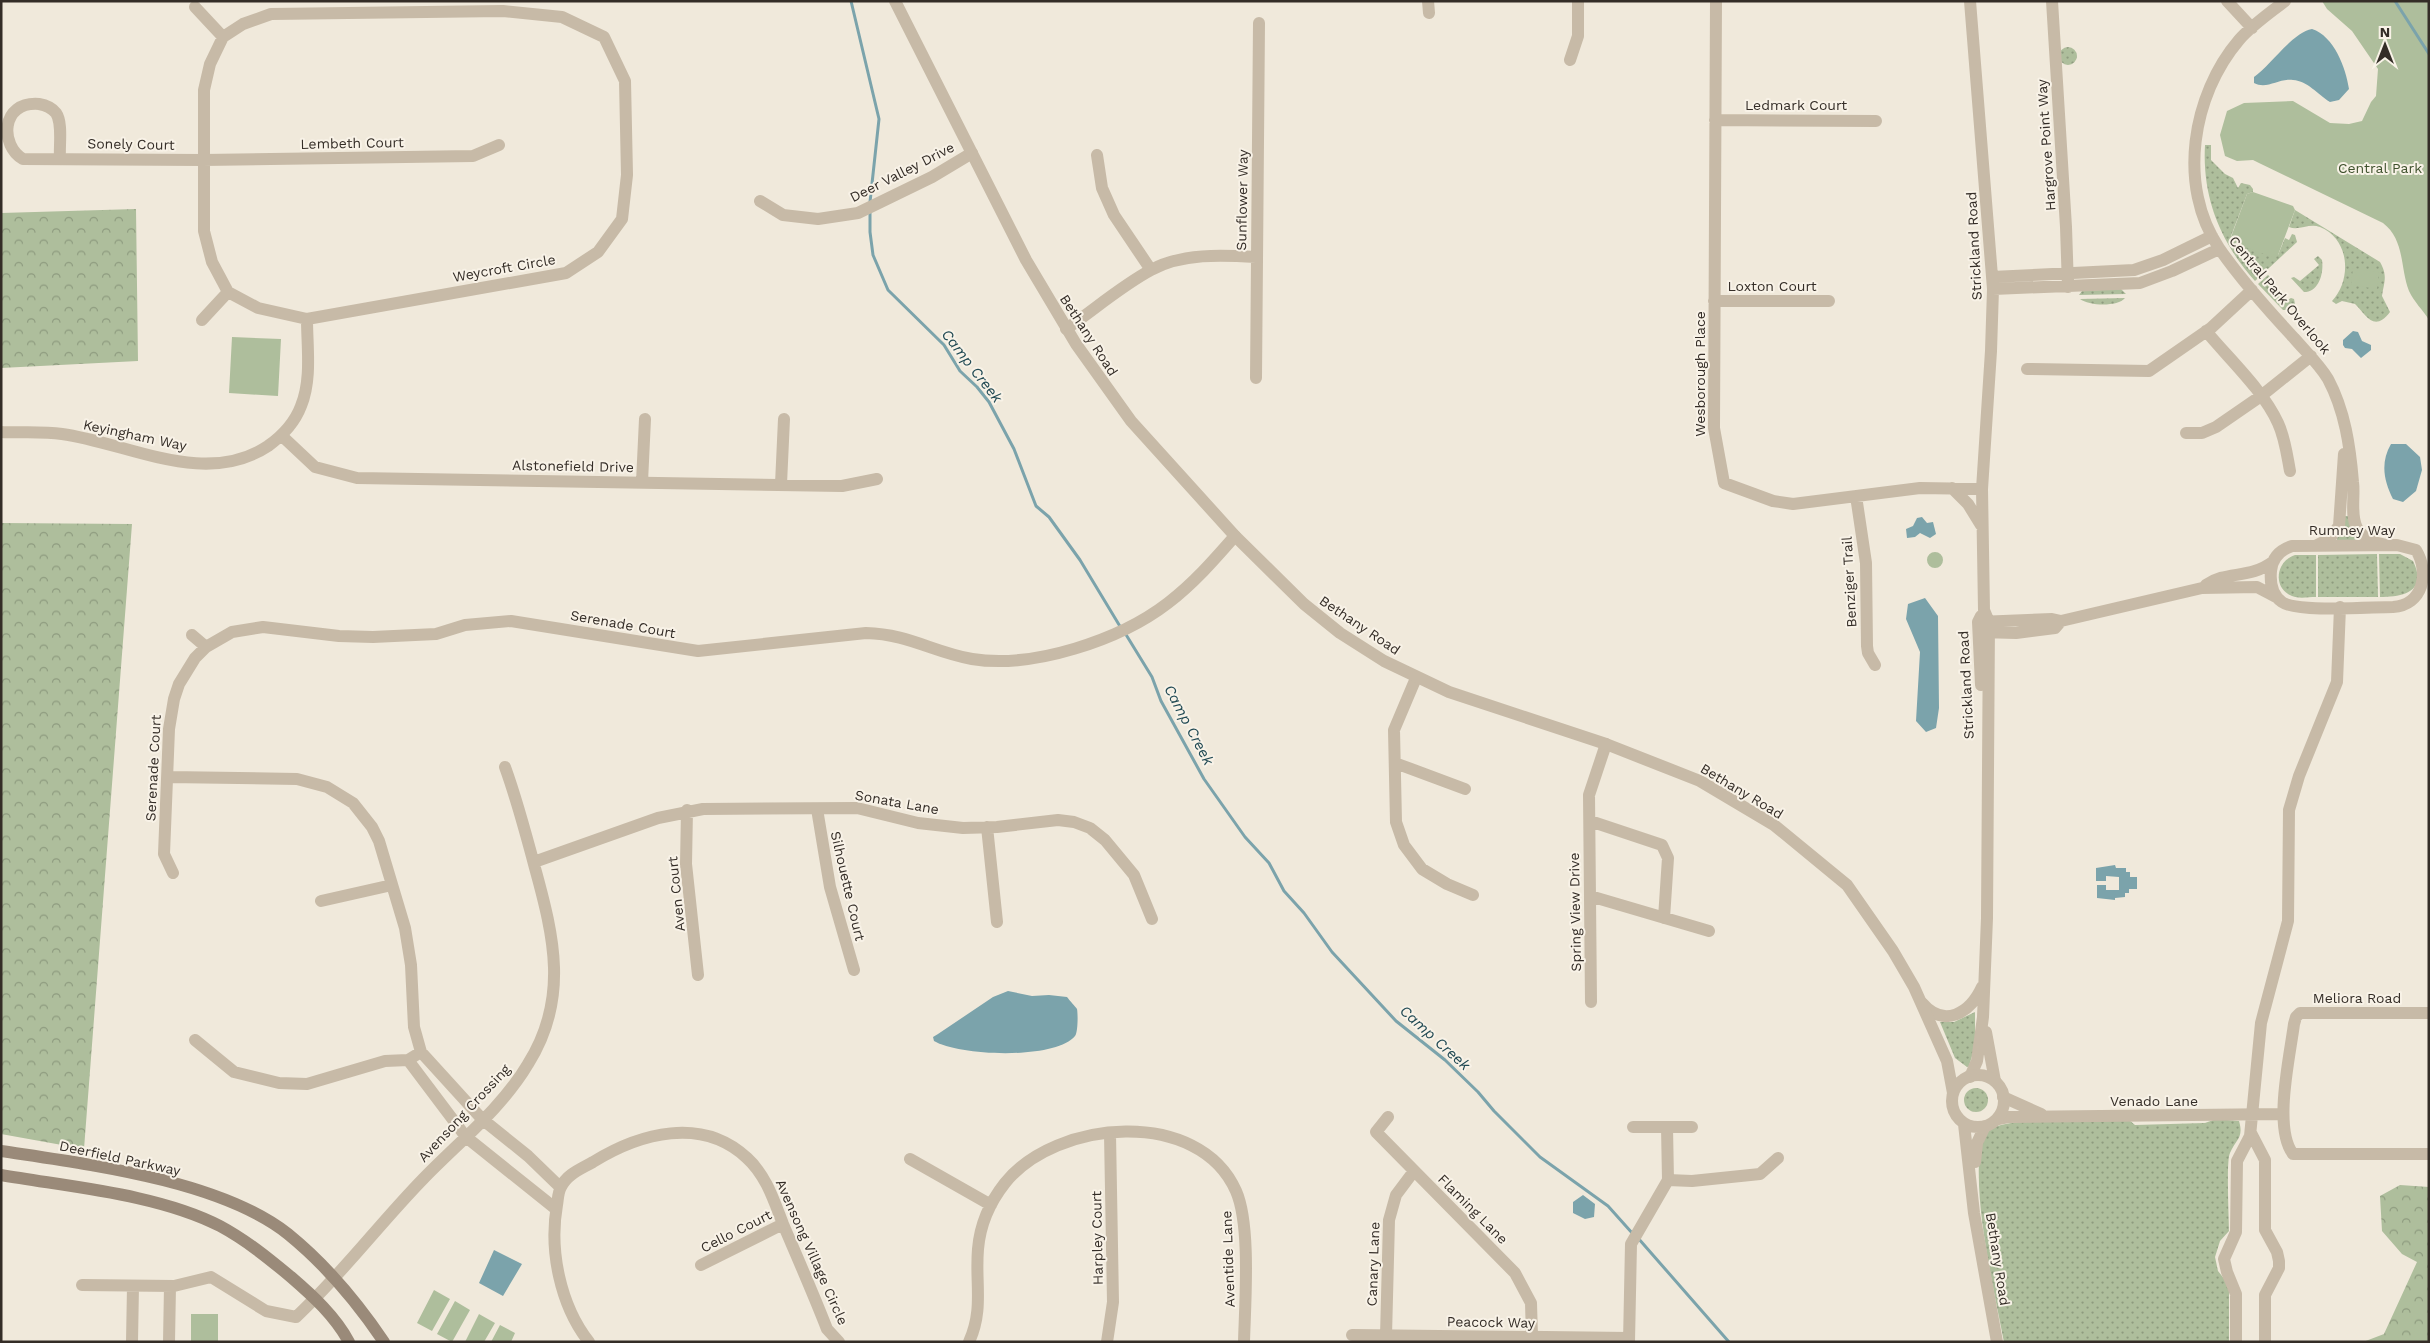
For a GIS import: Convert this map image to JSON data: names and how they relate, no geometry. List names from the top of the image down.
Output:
{
  "streets": {
    "main road": ["Deerfield Parkway"],
    "street": [
      "Ledmark Court",
      "Lembeth Court",
      "Sonely Court",
      "Hargrove Point Way",
      "Deer Valley Drive",
      "Sunflower Way",
      "Strickland Road",
      "Weycroft Circle",
      "Loxton Court",
      "Central Park Overlook",
      "Bethany Road",
      "Wesborough Place",
      "Keyingham Way",
      "Alstonefield Drive",
      "Rumney Way",
      "Benziger Trail",
      "Serenade Court",
      "Sonata Lane",
      "Silhouette Court",
      "Aven Court",
      "Spring View Drive",
      "Meliora Road",
      "Venado Lane",
      "Avensong Crossing",
      "Flaming Lane",
      "Cello Court",
      "Harpley Court",
      "Avensong Village Circle",
      "Aventide Lane",
      "Canary Lane",
      "Peacock Way"
    ]
  },
  "crossings": [
    ["Ledmark Court", "Wesborough Place"],
    ["Lembeth Court", "Sonely Court"],
    ["Deer Valley Drive", "Bethany Road"],
    ["Strickland Road", "Bethany Road"],
    ["Strickland Road", "Wesborough Place"],
    ["Strickland Road", "Rumney Way"],
    ["Strickland Road", "Venado Lane"],
    ["Weycroft Circle", "Keyingham Way"],
    ["Loxton Court", "Wesborough Place"],
    ["Central Park Overlook", "Rumney Way"],
    ["Bethany Road", "Serenade Court"],
    ["Bethany Road", "Spring View Drive"],
    ["Bethany Road", "Venado Lane"],
    ["Wesborough Place", "Benziger Trail"],
    ["Keyingham Way", "Alstonefield Drive"],
    ["Sonata Lane", "Silhouette Court"],
    ["Sonata Lane", "Aven Court"],
    ["Sonata Lane", "Avensong Crossing"],
    ["Avensong Crossing", "Deerfield Parkway"],
    ["Flaming Lane", "Canary Lane"],
    ["Flaming Lane", "Peacock Way"],
    ["Cello Court", "Avensong Village Circle"],
    ["Harpley Court", "Aventide Lane"],
    ["Canary Lane", "Peacock Way"]
  ],
  "water": ["Camp Creek"],
  "parks": ["Central Park"],
  "north": "top"
}
